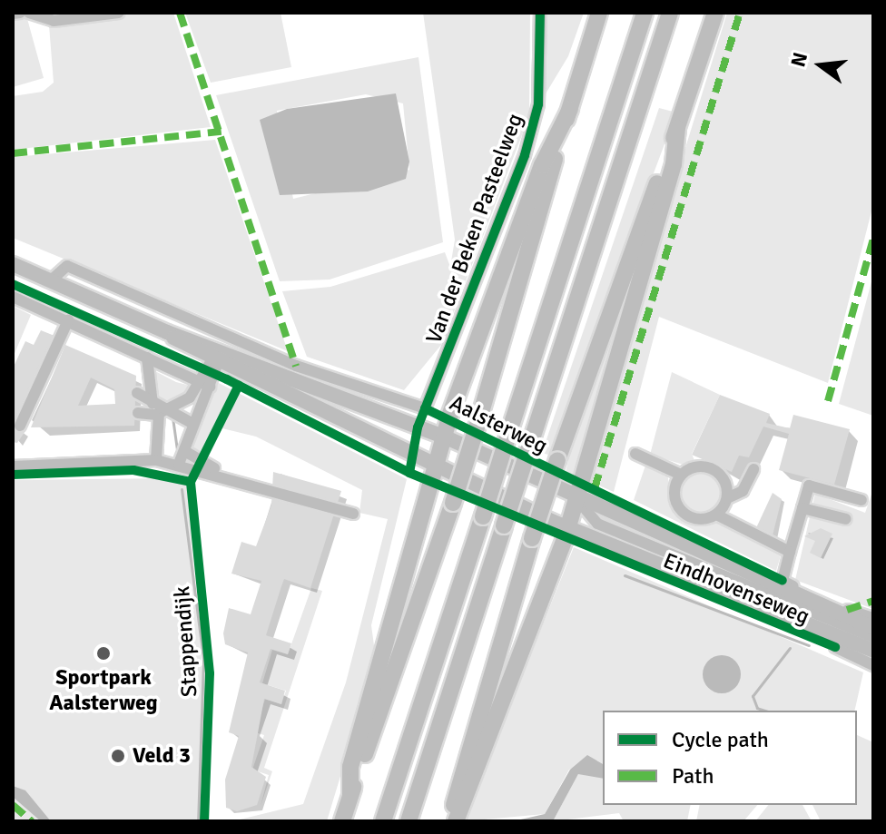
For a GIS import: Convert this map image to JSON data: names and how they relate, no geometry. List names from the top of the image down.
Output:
{
  "streets": {
    "main road": ["Aalsterweg", "Eindhovenseweg"],
    "street": ["Van der Beken Pasteelweg"],
    "cycle path": ["Stappendijk"]
  },
  "crossings": [
    ["Van der Beken Pasteelweg", "Aalsterweg"],
    ["Aalsterweg", "Eindhovenseweg"]
  ],
  "places": ["Sportpark Aalsterweg", "Veld 3"],
  "legend": ["Cycle path", "Path"],
  "north": "left"
}
